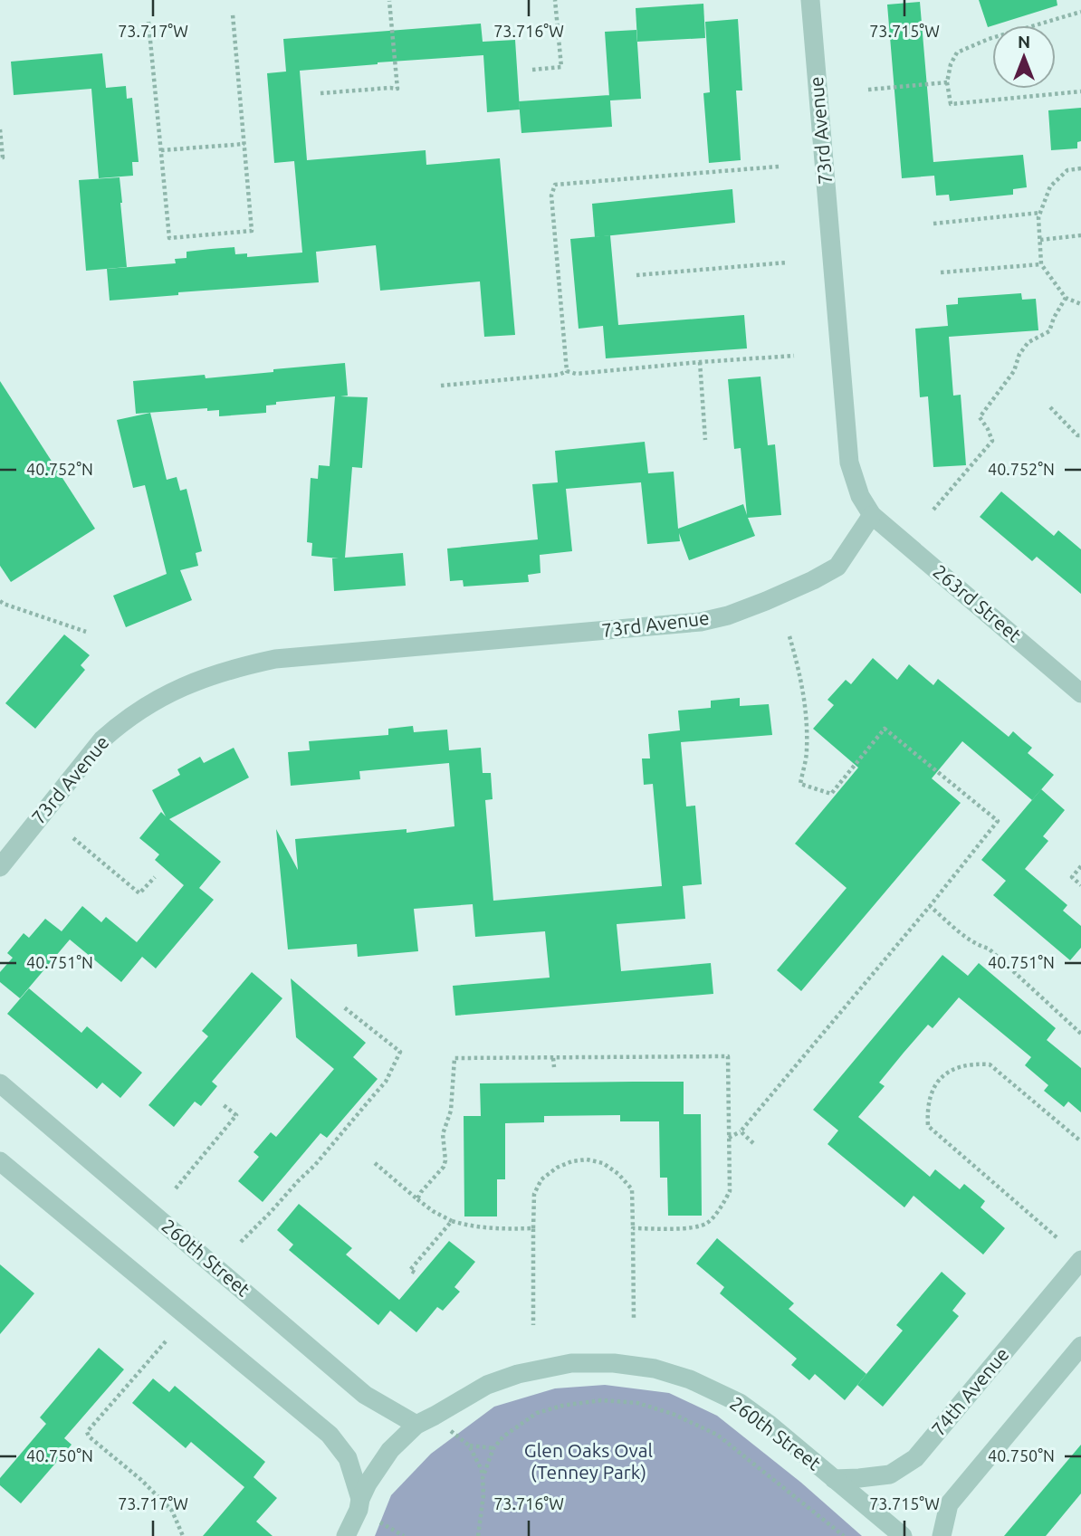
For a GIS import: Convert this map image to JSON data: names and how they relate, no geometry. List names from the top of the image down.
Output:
{
  "streets": {
    "street": [
      "73rd Avenue",
      "263rd Street",
      "260th Street",
      "74th Avenue"
    ]
  },
  "crossings": [
    ["73rd Avenue", "263rd Street"],
    ["260th Street", "74th Avenue"]
  ],
  "parks": ["Glen Oaks Oval (Tenney Park)"],
  "north": "top",
  "coordinates": [
    "73.717°W",
    "73.716°W",
    "73.715°W",
    "40.752°N",
    "40.751°N",
    "40.750°N"
  ]
}
